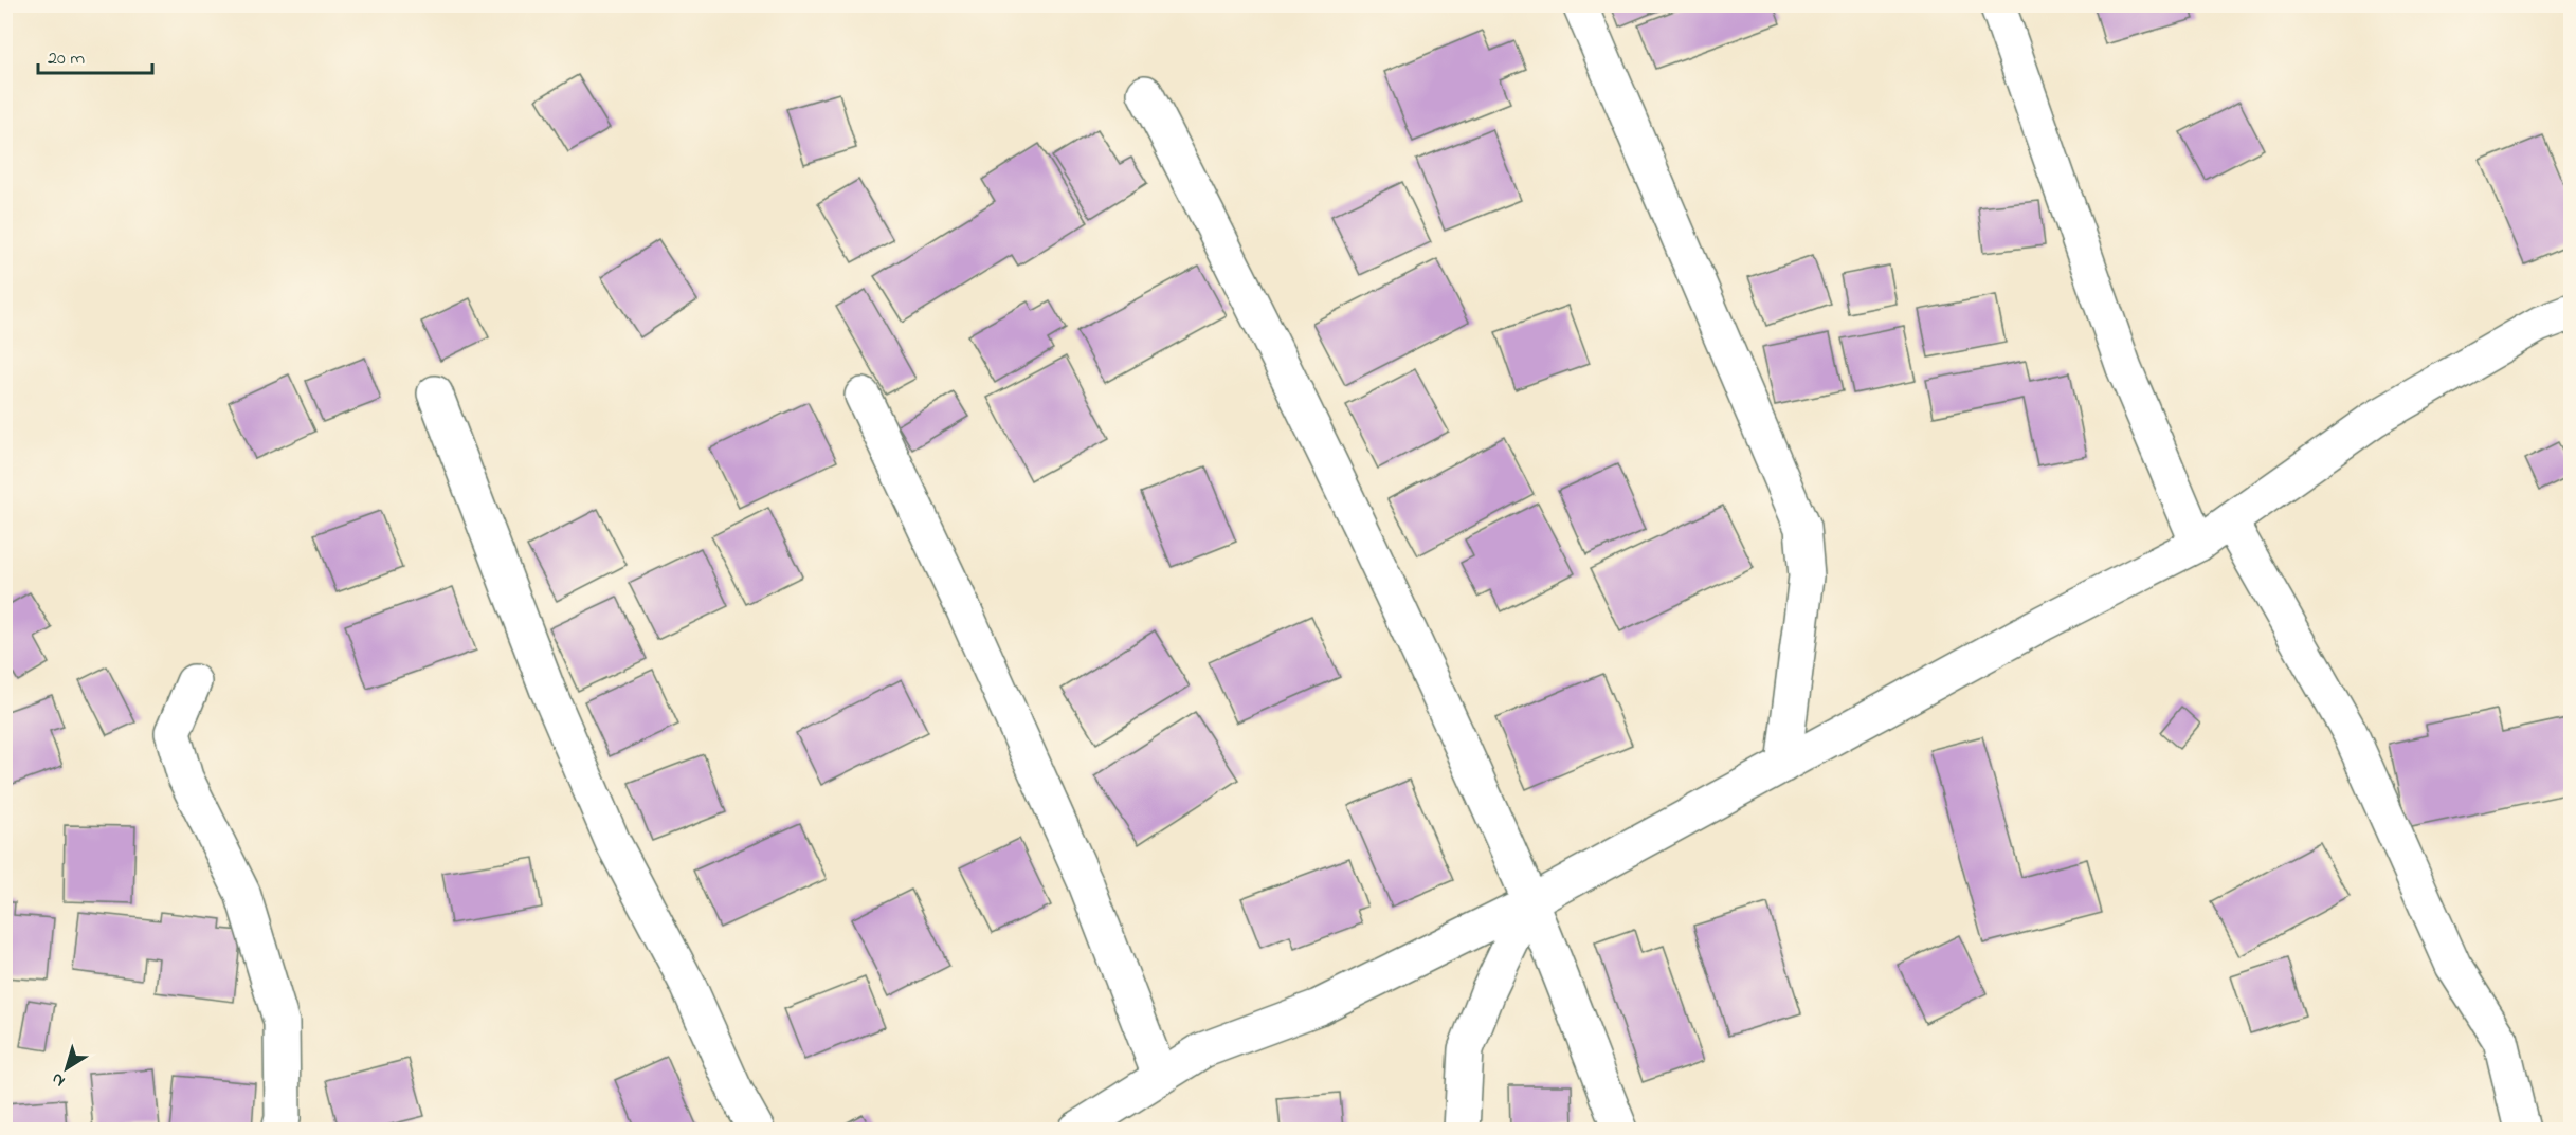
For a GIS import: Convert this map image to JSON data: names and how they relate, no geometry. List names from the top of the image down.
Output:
{
  "scale_bar": "20 m",
  "north": "bottom left"
}
